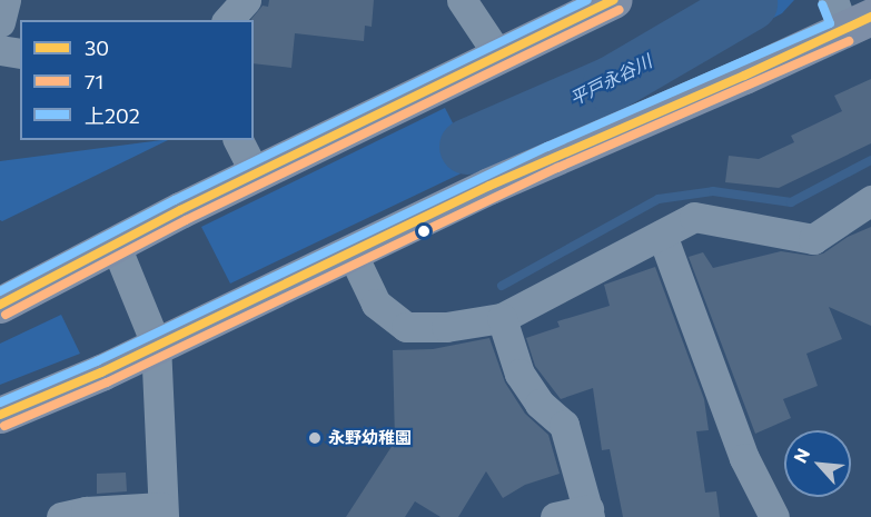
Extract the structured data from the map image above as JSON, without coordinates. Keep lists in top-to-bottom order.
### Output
{
  "water": ["平戸永谷川"],
  "places": ["永野幼稚園"],
  "lines": ["transit line 30", "transit line 上202", "transit line 71"],
  "legend": ["30", "71", "上202"],
  "north": "top left"
}
